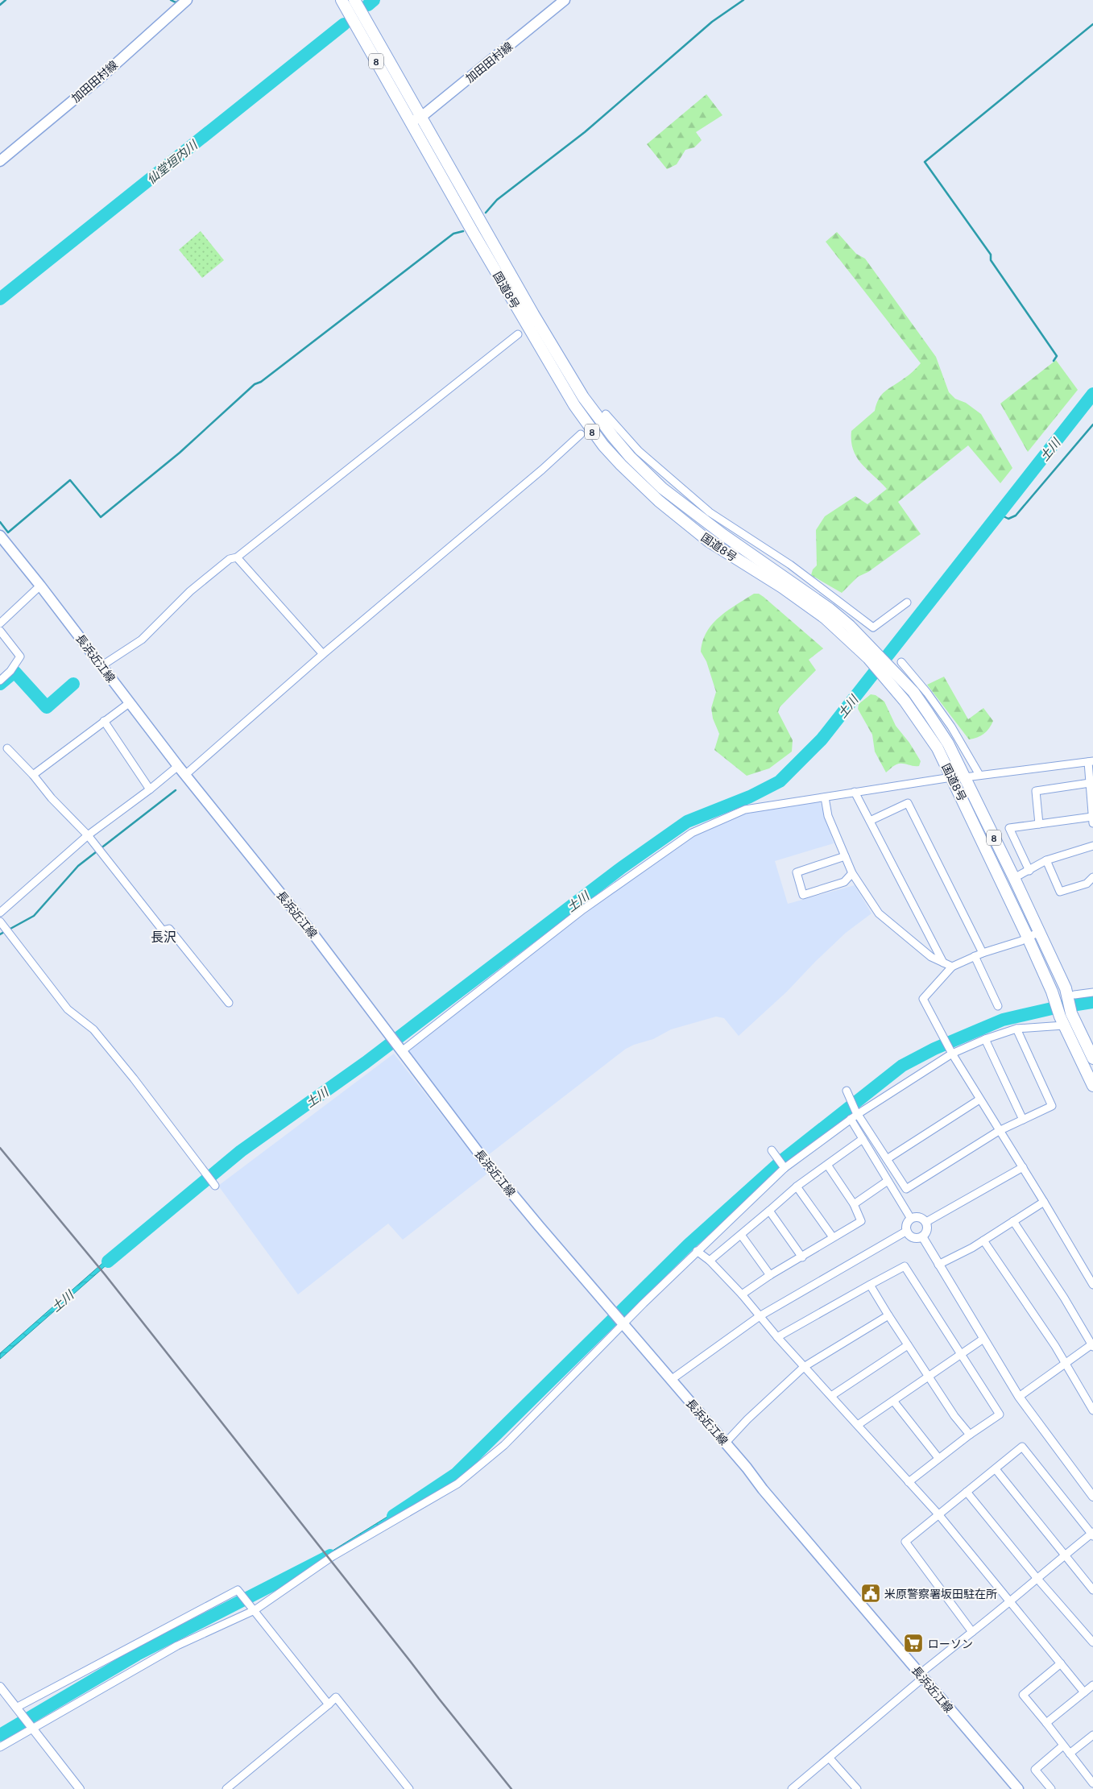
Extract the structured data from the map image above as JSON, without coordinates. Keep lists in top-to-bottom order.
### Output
{
  "streets": {
    "highway": ["8", "国道8号"],
    "main road": ["加田田村線", "長浜近江線"]
  },
  "crossings": [
    ["加田田村線", "国道8号"]
  ],
  "districts": ["長沢"],
  "water": ["仙堂垣内川", "土川"],
  "places": {
    "public building": ["米原警察署坂田駐在所"],
    "supermarket": ["ローソン"]
  }
}
